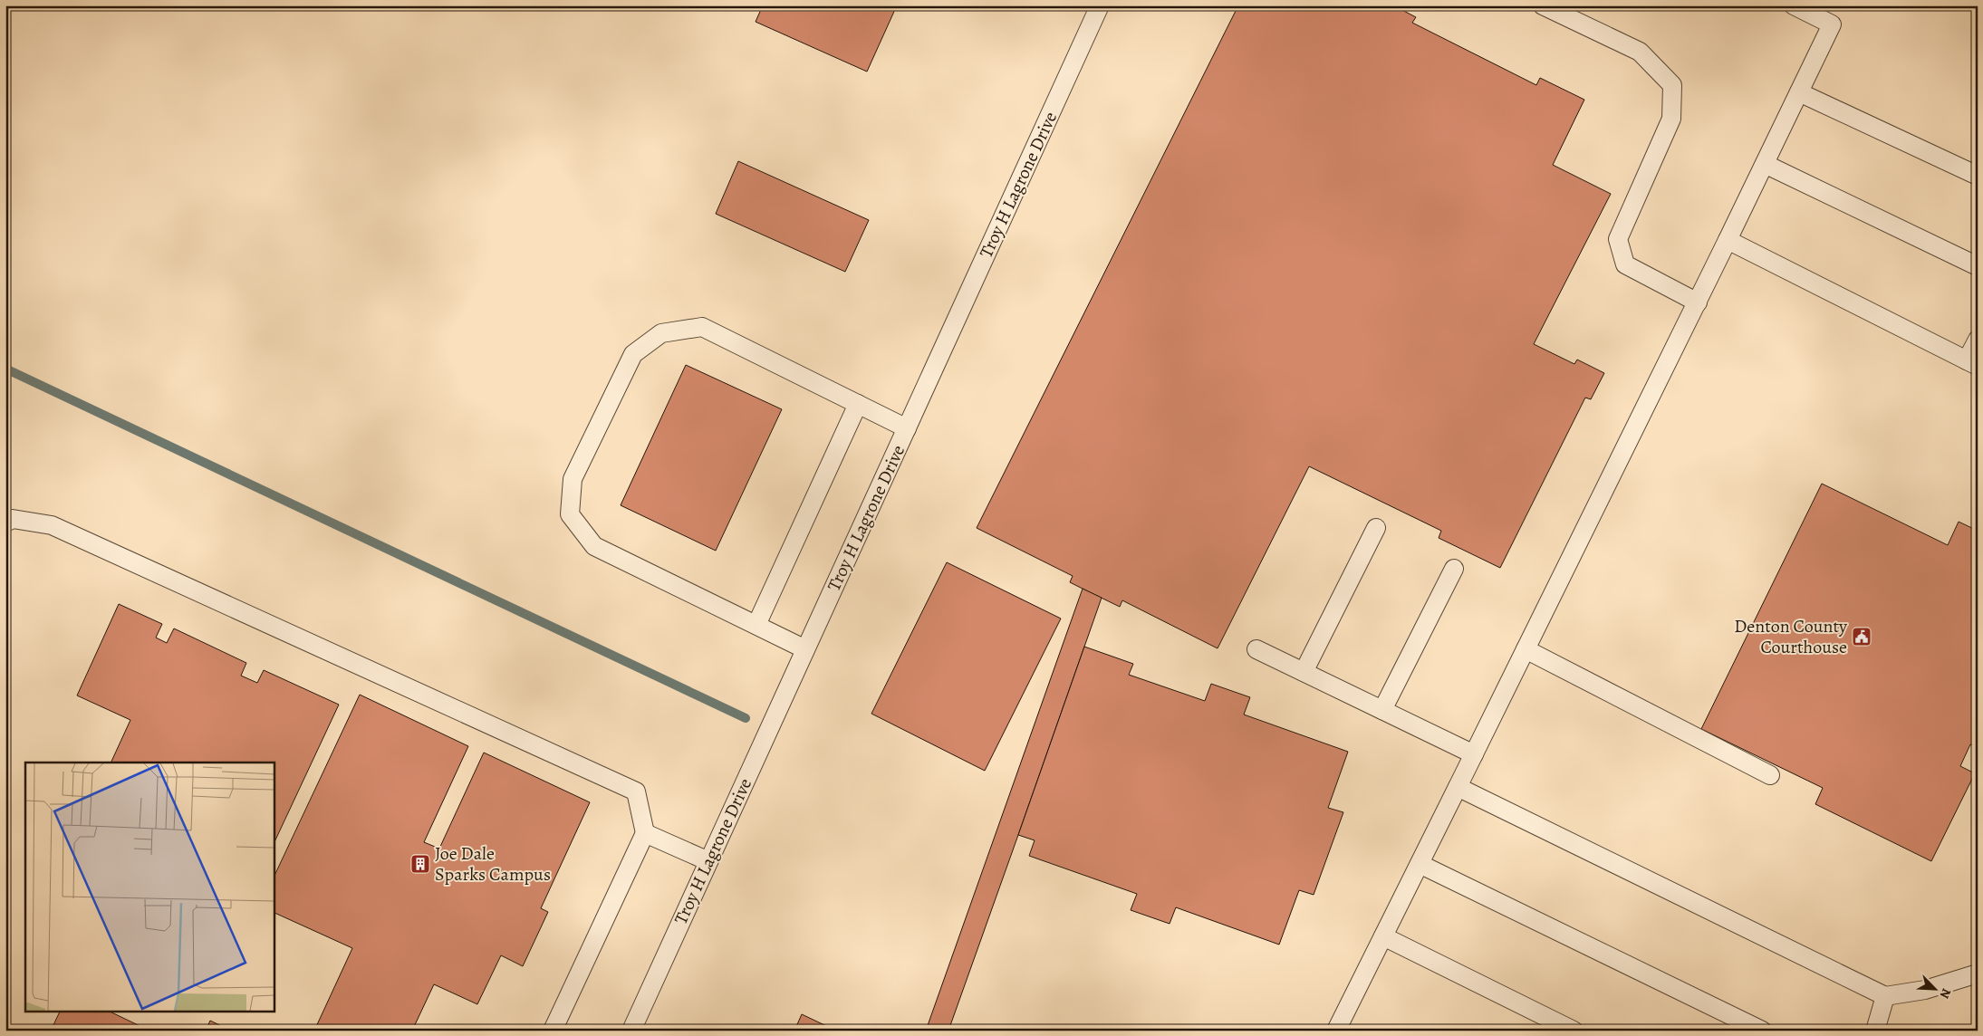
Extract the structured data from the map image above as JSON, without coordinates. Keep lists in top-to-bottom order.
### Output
{
  "streets": {
    "lane": ["Troy H Lagrone Drive"]
  },
  "places": {
    "public building": ["Denton County Courthouse"],
    "building": ["Joe Dale Sparks Campus"]
  },
  "north": "bottom right"
}
